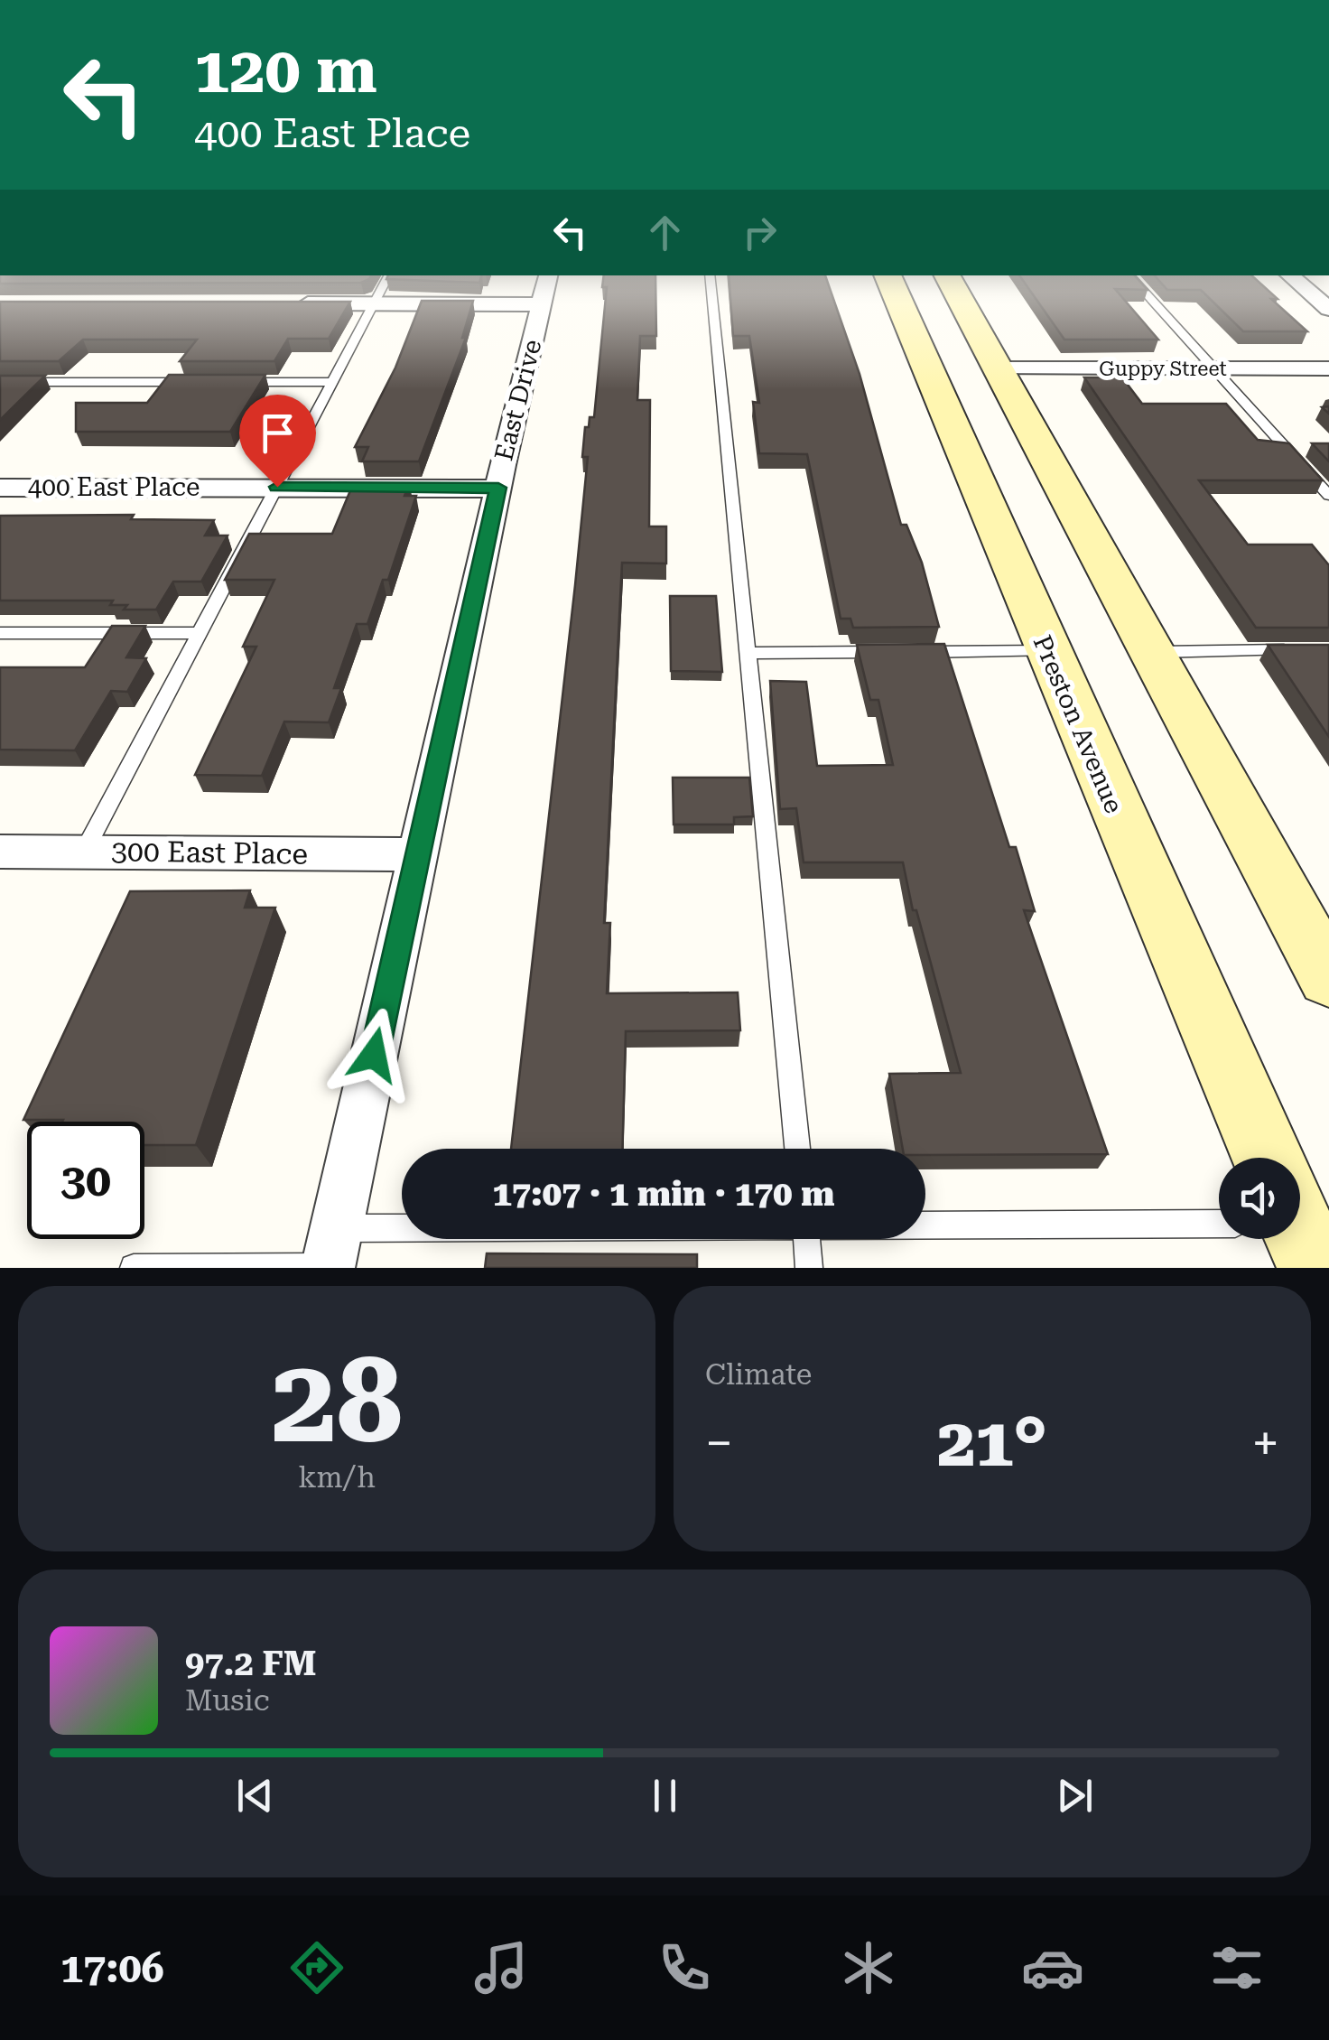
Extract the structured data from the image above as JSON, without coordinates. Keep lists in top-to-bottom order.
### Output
{
  "streets": {
    "main road": ["Preston Avenue"],
    "street": [
      "Guppy Street",
      "East Drive",
      "400 East Place",
      "300 East Place"
    ]
  },
  "crossings": [
    ["East Drive", "400 East Place"],
    ["East Drive", "300 East Place"]
  ],
  "page": {
    "turn": ["120 m", "400 East Place"],
    "limit": "30",
    "trip": "17:07 · 1 min · 170 m",
    "tile": [
      ["28", "km/h"],
      "Climate"
    ],
    "heat": ["−", "21°", "+"],
    "song": ["97.2 FM", "Music"],
    "tabs": "17:06"
  }
}
